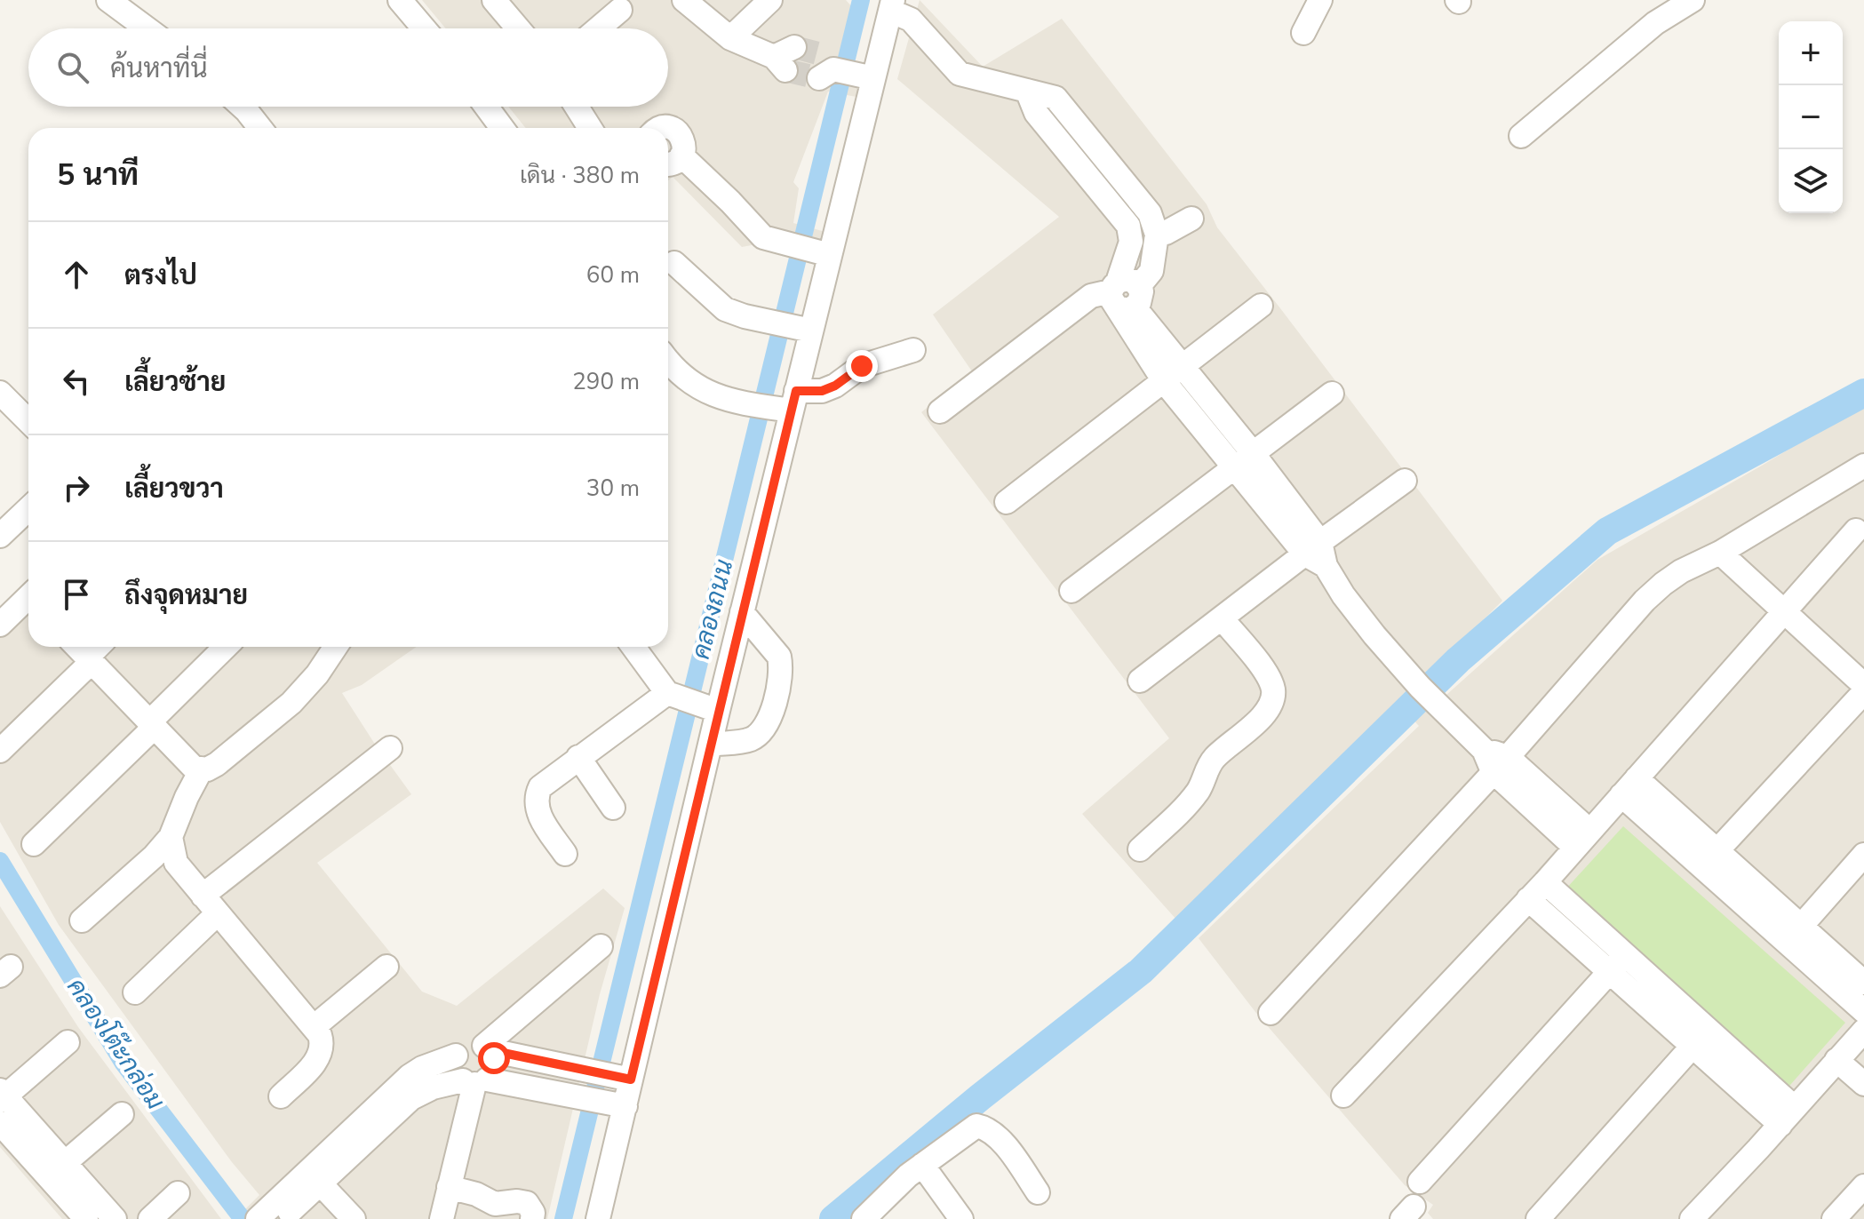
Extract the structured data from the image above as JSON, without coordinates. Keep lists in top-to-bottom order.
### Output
{
  "water": ["คลองถนน", "คลองโต๊ะกล่อม"],
  "page": {
    "map_buttons": ["+", "−"],
    "search": "ค้นหาที่นี่",
    "heading": ["5 นาที", "เดิน · 380 m"],
    "list": [
      ["ตรงไป", "60 m"],
      ["เลี้ยวซ้าย", "290 m"],
      ["เลี้ยวขวา", "30 m"],
      "ถึงจุดหมาย"
    ]
  }
}
